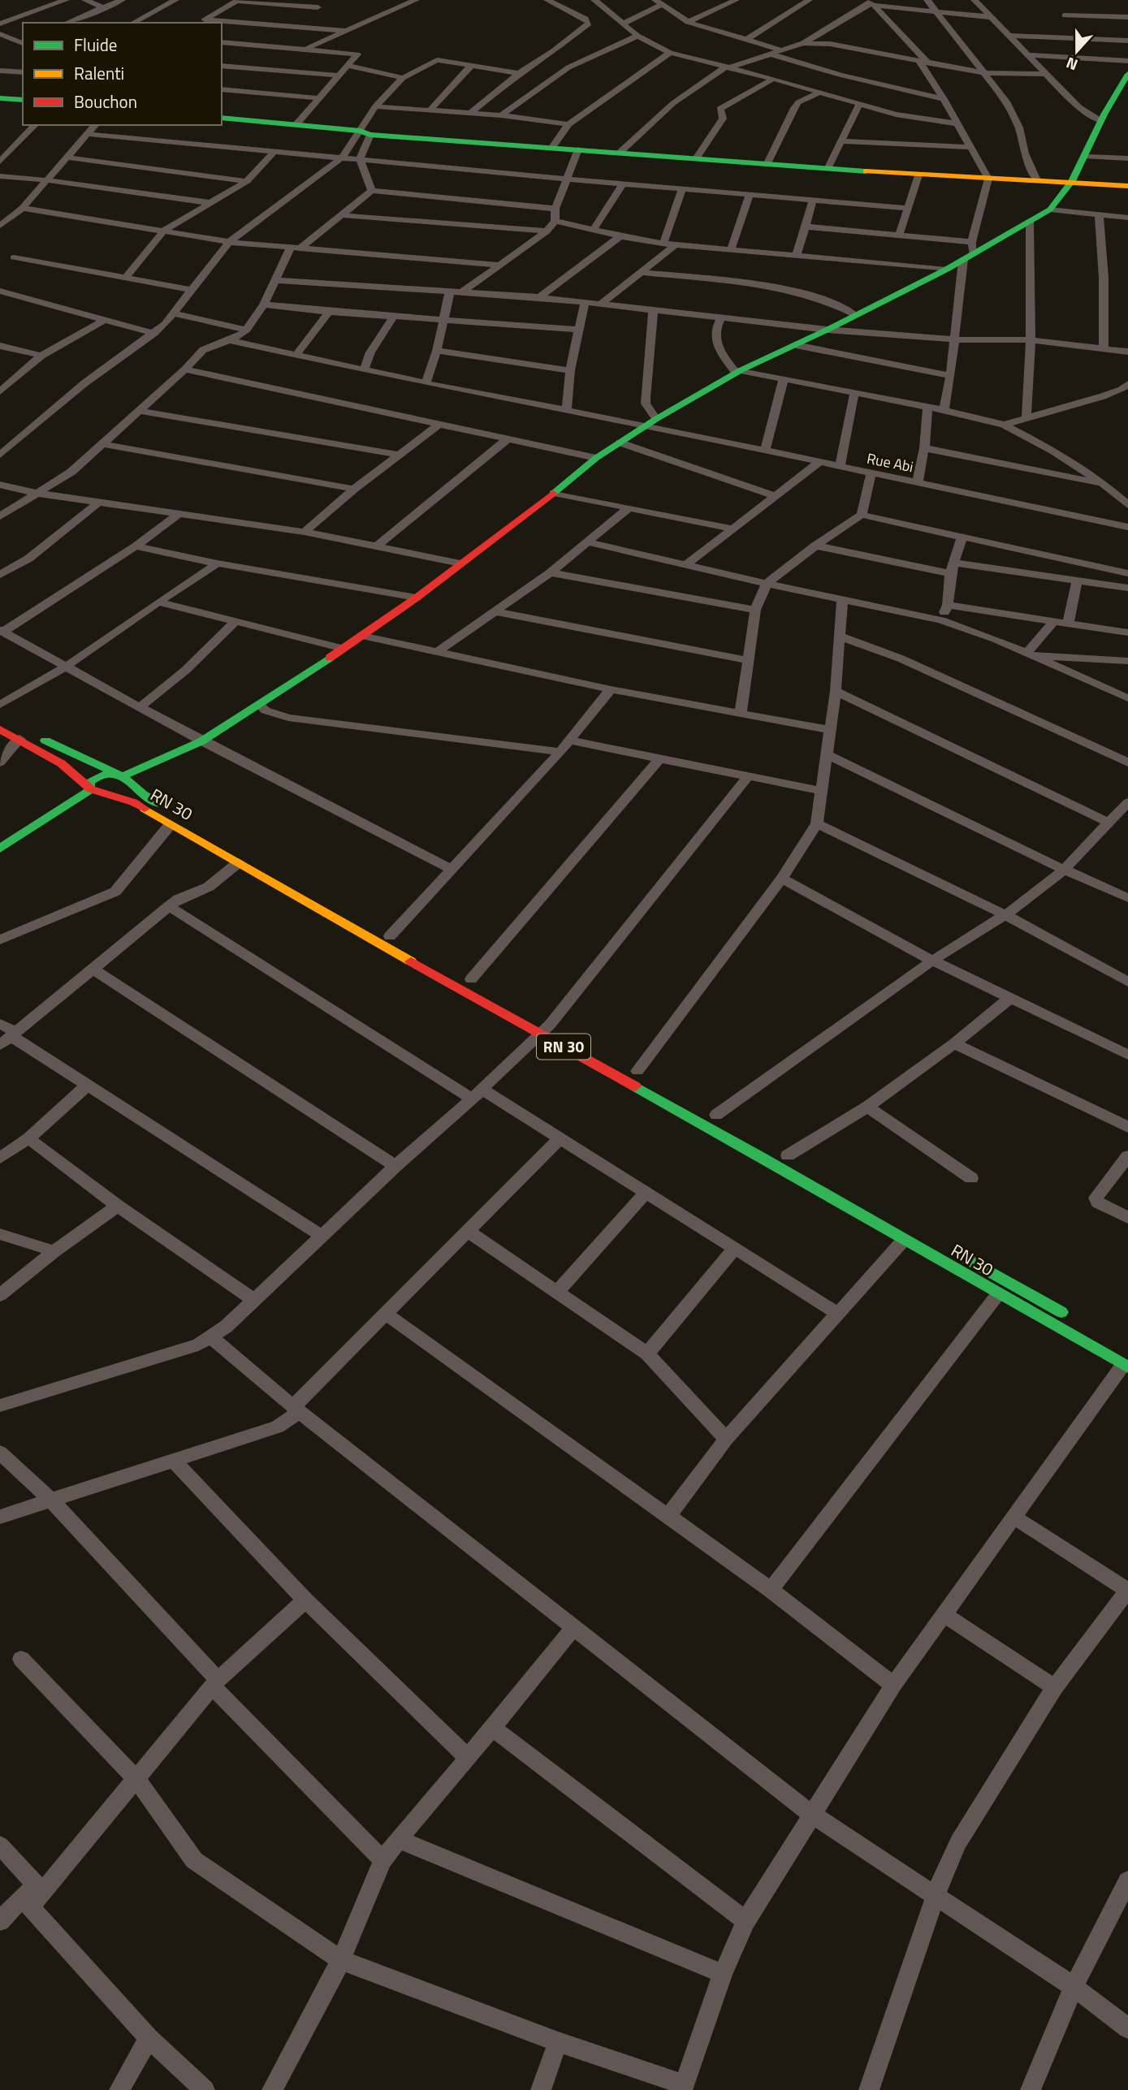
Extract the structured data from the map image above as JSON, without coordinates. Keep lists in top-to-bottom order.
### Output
{
  "streets": {
    "main road": ["RN 30"],
    "street": ["Rue Abi"]
  },
  "legend": ["Fluide", "Ralenti", "Bouchon"],
  "north": "bottom"
}
